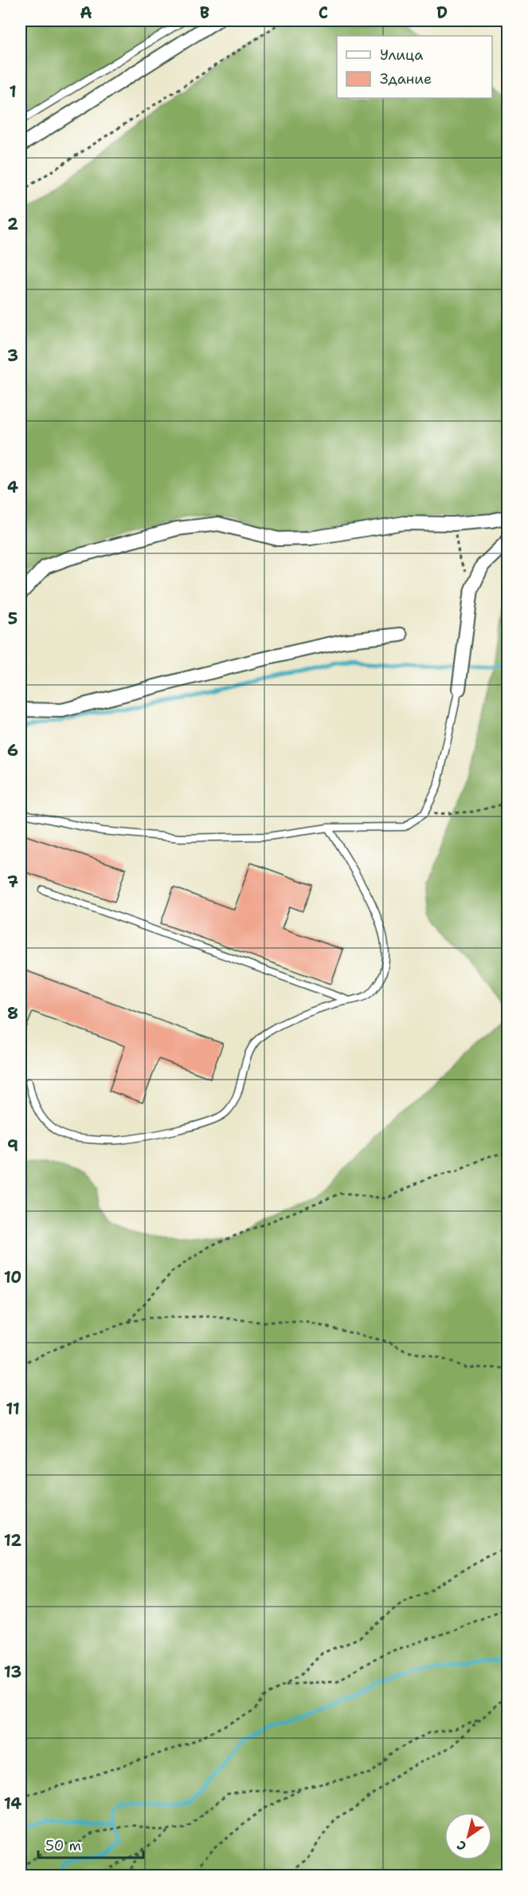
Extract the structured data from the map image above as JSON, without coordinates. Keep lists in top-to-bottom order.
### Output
{
  "legend": ["Улица", "Здание"],
  "scale_bar": "50 m",
  "north": "bottom left",
  "grid": {
    "columns": [
      "A",
      "B",
      "C",
      "D"
    ],
    "rows": [
      "1",
      "2",
      "3",
      "4",
      "5",
      "6",
      "7",
      "8",
      "9",
      "10",
      "11",
      "12",
      "13",
      "14"
    ]
  }
}
